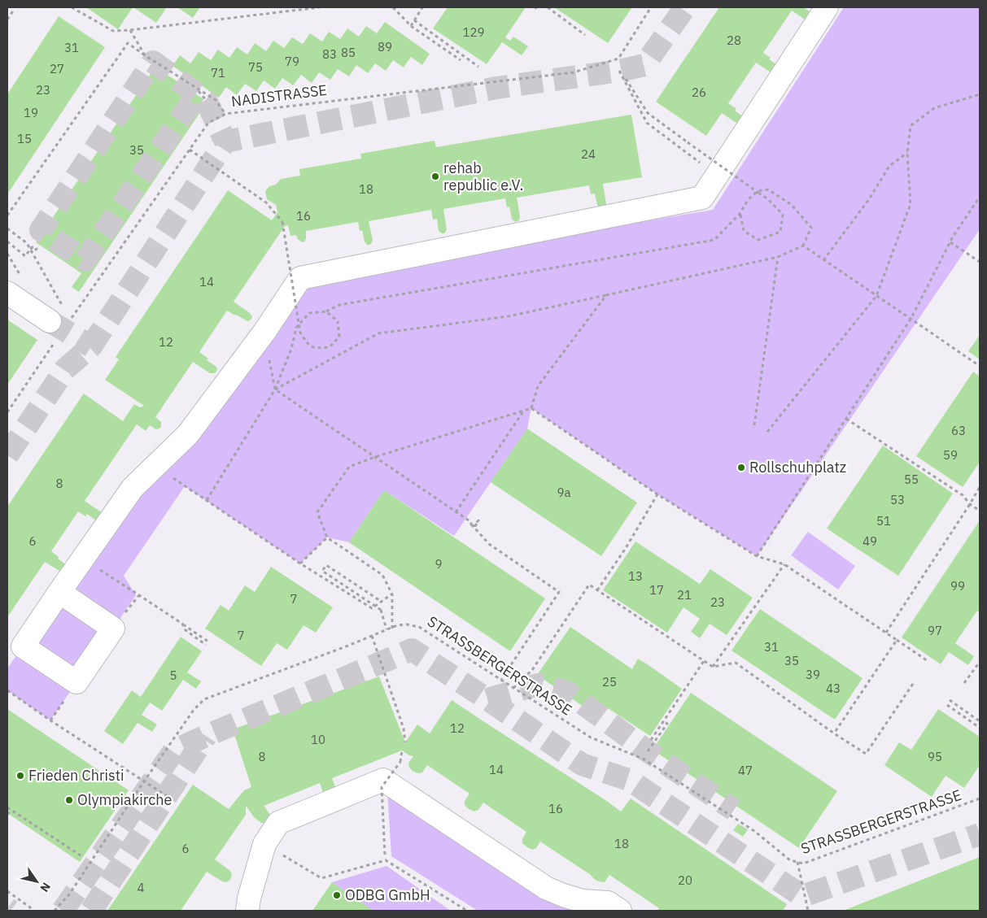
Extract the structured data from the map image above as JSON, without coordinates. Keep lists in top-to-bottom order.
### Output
{
  "streets": {
    "path": ["NADISTRASSE", "STRASSBERGERSTRASSE"]
  },
  "places": [
    "rehab republic e.V.",
    "Rollschuhplatz",
    "Frieden Christi",
    "Olympiakirche",
    "ODBG GmbH"
  ],
  "house_numbers": [
    "129",
    "28",
    "89",
    "31",
    "85",
    "83",
    "79",
    "75",
    "27",
    "71",
    "23",
    "26",
    "19",
    "15",
    "35",
    "24",
    "18",
    "16",
    "14",
    "12",
    "63",
    "59",
    "55",
    "8",
    "9a",
    "53",
    "51",
    "6",
    "49",
    "9",
    "13",
    "99",
    "17",
    "21",
    "7",
    "23",
    "97",
    "7",
    "31",
    "35",
    "39",
    "5",
    "25",
    "43",
    "12",
    "10",
    "8",
    "95",
    "14",
    "47",
    "16",
    "18",
    "6",
    "20",
    "4"
  ],
  "north": "bottom right"
}
